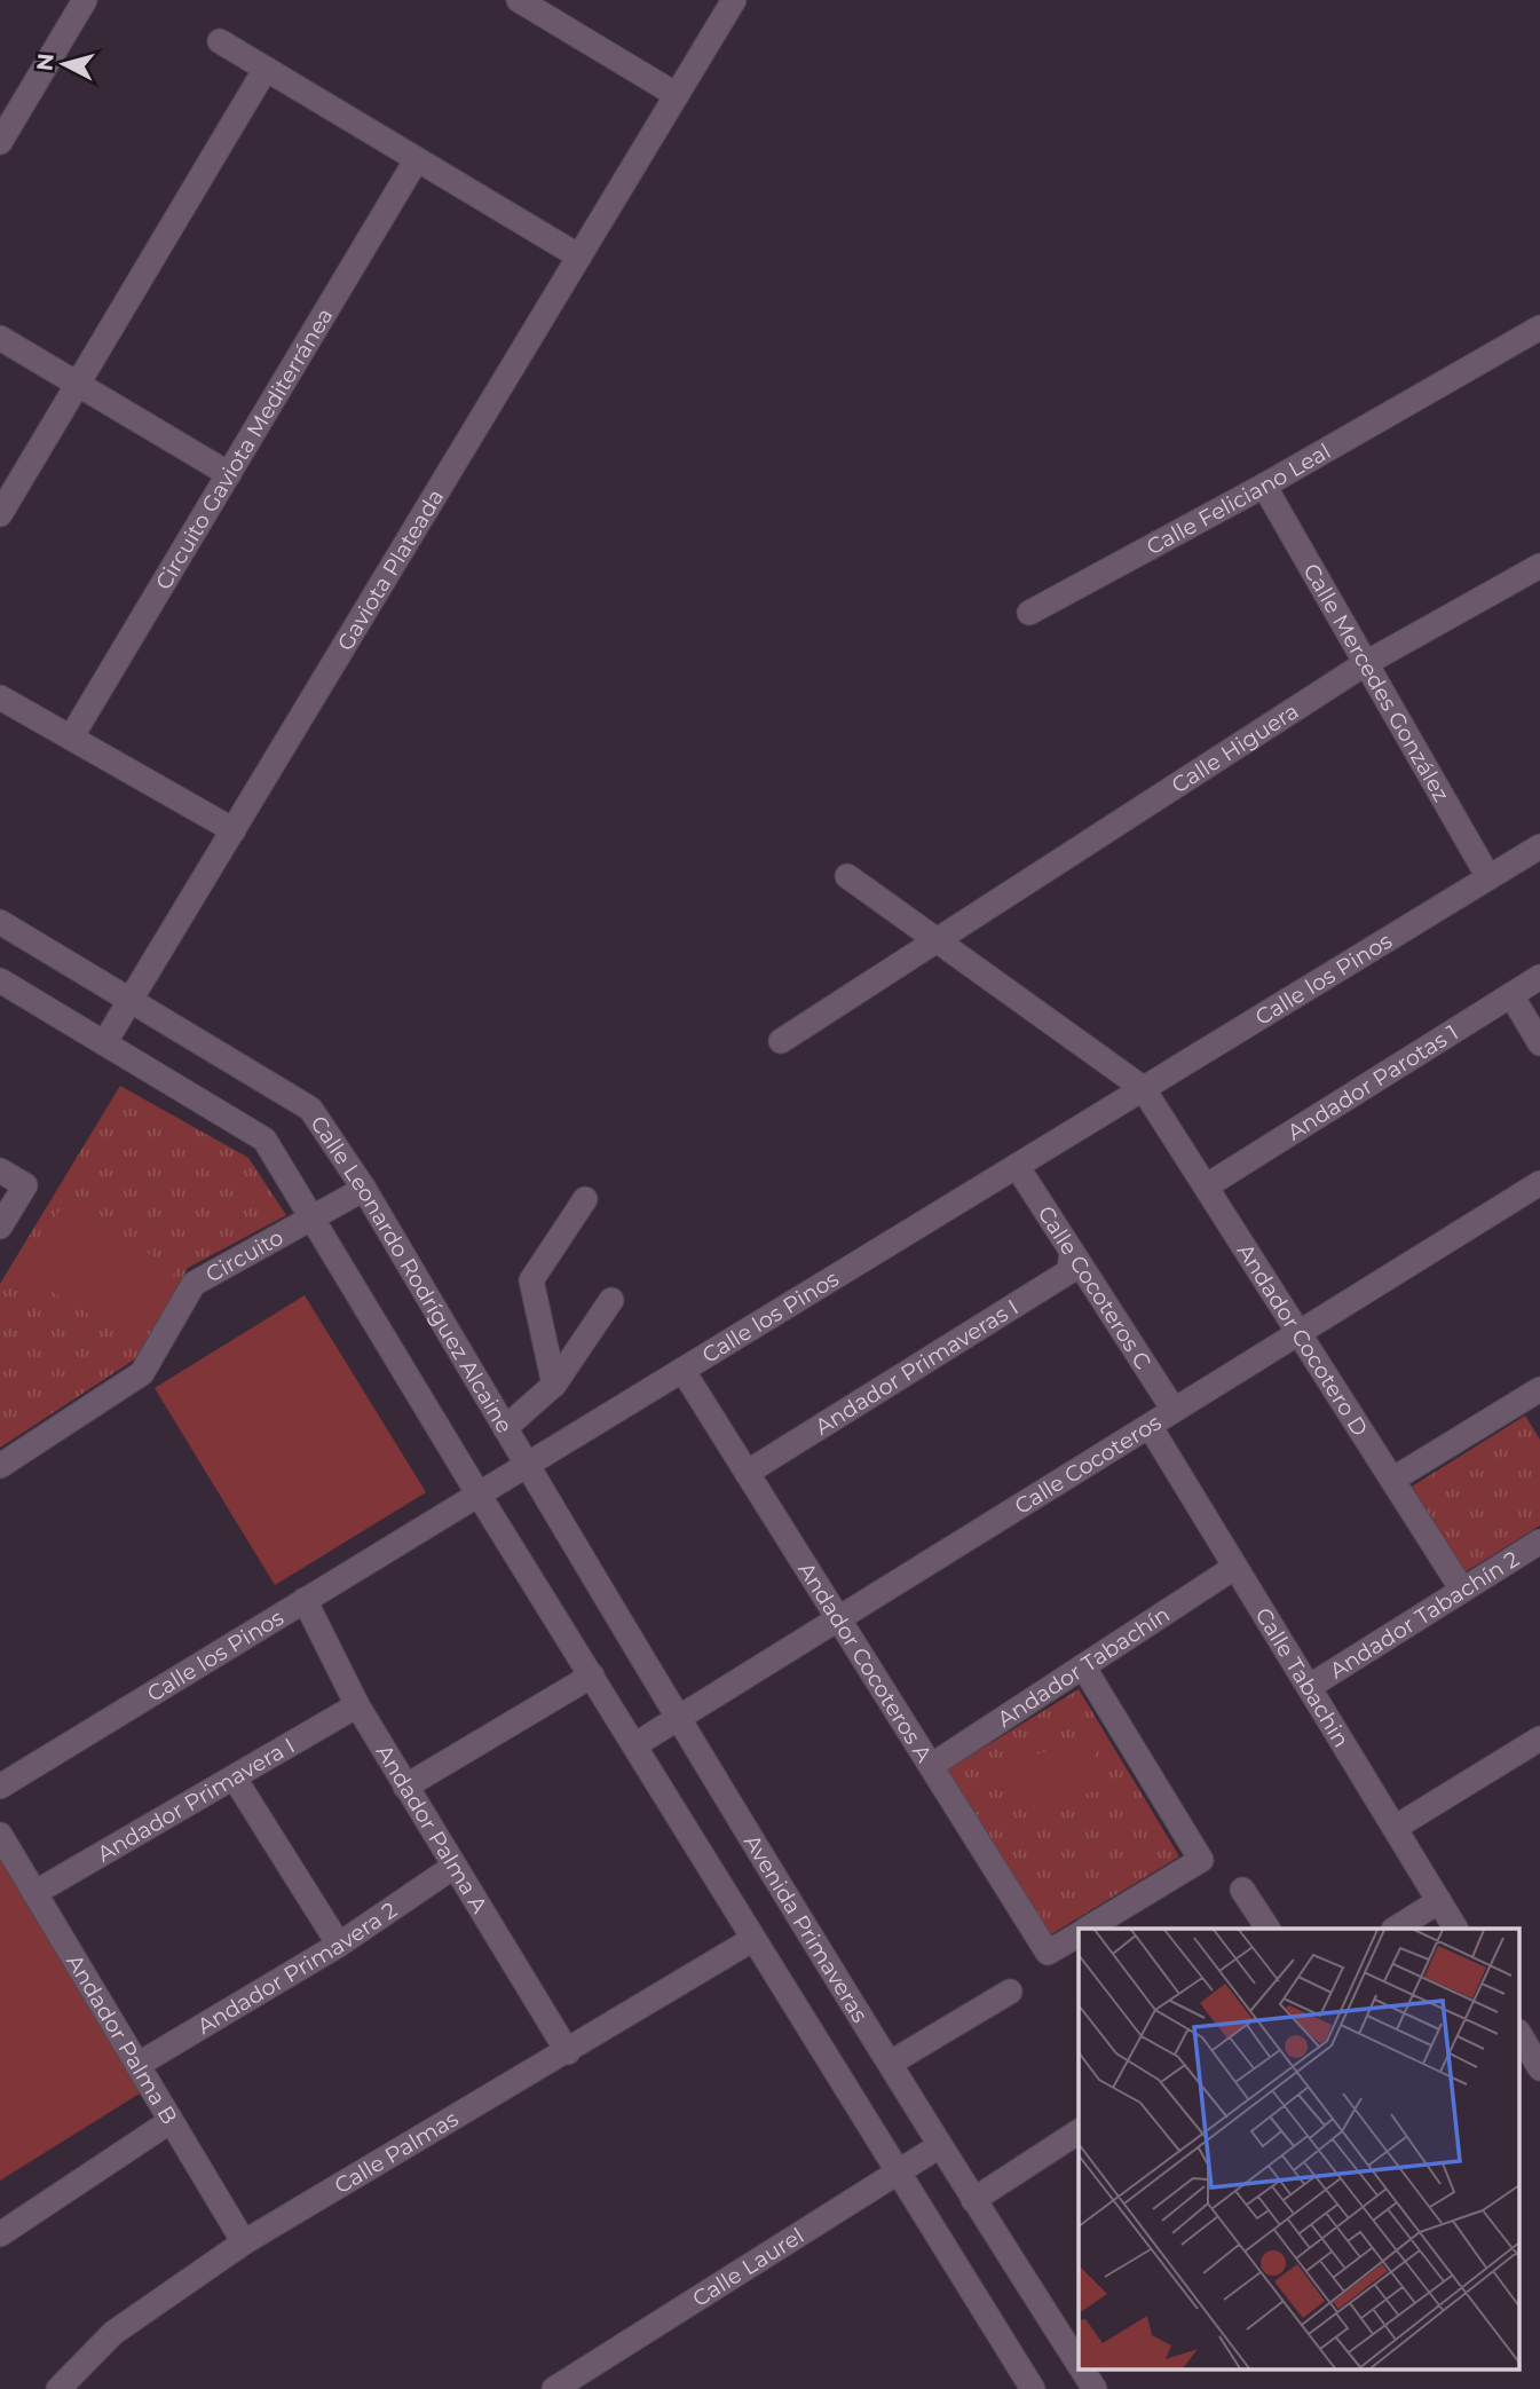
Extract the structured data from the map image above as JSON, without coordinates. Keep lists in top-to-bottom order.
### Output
{
  "streets": {
    "street": [
      "Circuito Gaviota Mediterránea",
      "Calle Feliciano Leal",
      "Gaviota Plateada",
      "Calle Mercedes González",
      "Calle Higuera",
      "Calle los Pinos",
      "Andador Parotas 1",
      "Circuito",
      "Calle Leonardo Rodríguez Alcaine",
      "Calle Cocoteros C",
      "Andador Cocotero D",
      "Andador Primaveras I",
      "Calle Cocoteros",
      "Andador Tabachín 2",
      "Andador Cocoteros A",
      "Andador Tabachín",
      "Calle Tabachin",
      "Andador Primavera I",
      "Andador Palma A",
      "Avenida Primaveras",
      "Andador Primavera 2",
      "Andador Palma B",
      "Calle Palmas",
      "Calle Laurel"
    ]
  },
  "crossings": [
    ["Calle Feliciano Leal", "Calle Mercedes González"],
    ["Gaviota Plateada", "Calle Leonardo Rodríguez Alcaine"],
    ["Calle Mercedes González", "Calle Higuera"],
    ["Calle Mercedes González", "Calle los Pinos"],
    ["Calle los Pinos", "Calle Leonardo Rodríguez Alcaine"],
    ["Calle los Pinos", "Calle Cocoteros C"],
    ["Calle los Pinos", "Andador Cocotero D"],
    ["Calle los Pinos", "Andador Cocoteros A"],
    ["Calle los Pinos", "Andador Palma A"],
    ["Calle los Pinos", "Avenida Primaveras"],
    ["Andador Parotas 1", "Andador Cocotero D"],
    ["Circuito", "Calle Leonardo Rodríguez Alcaine"],
    ["Calle Leonardo Rodríguez Alcaine", "Avenida Primaveras"],
    ["Calle Cocoteros C", "Andador Primaveras I"],
    ["Calle Cocoteros C", "Calle Cocoteros"],
    ["Andador Cocotero D", "Calle Cocoteros"],
    ["Andador Cocotero D", "Andador Tabachín 2"],
    ["Andador Primaveras I", "Andador Cocoteros A"],
    ["Calle Cocoteros", "Andador Cocoteros A"],
    ["Calle Cocoteros", "Calle Tabachin"],
    ["Calle Cocoteros", "Avenida Primaveras"],
    ["Andador Tabachín 2", "Calle Tabachin"],
    ["Andador Cocoteros A", "Andador Tabachín"],
    ["Andador Tabachín", "Calle Tabachin"],
    ["Andador Primavera I", "Andador Palma A"],
    ["Andador Primavera I", "Andador Palma B"],
    ["Andador Palma A", "Andador Primavera 2"],
    ["Andador Palma A", "Calle Palmas"],
    ["Avenida Primaveras", "Calle Laurel"],
    ["Andador Primavera 2", "Andador Palma B"],
    ["Andador Palma B", "Calle Palmas"]
  ],
  "north": "left"
}
